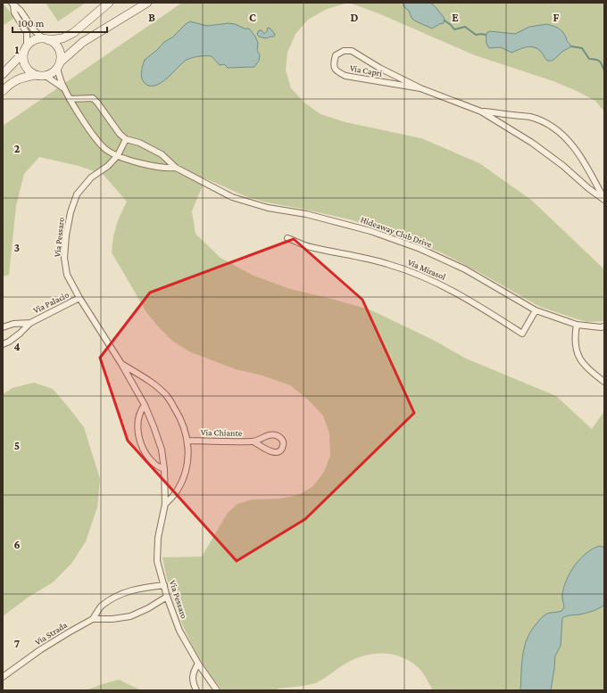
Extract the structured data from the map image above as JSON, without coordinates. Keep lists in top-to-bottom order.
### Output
{
  "streets": {
    "street": [
      "Via Capri",
      "Hideaway Club Drive",
      "Via Pessaro",
      "Via Mirasol",
      "Via Palacio",
      "Via Chiante",
      "Via Strada"
    ]
  },
  "crossings": [
    ["Hideaway Club Drive", "Via Pessaro"],
    ["Hideaway Club Drive", "Via Mirasol"],
    ["Via Pessaro", "Via Palacio"],
    ["Via Pessaro", "Via Chiante"],
    ["Via Pessaro", "Via Strada"]
  ],
  "scale_bar": "100 m",
  "grid": {
    "columns": [
      "B",
      "C",
      "D",
      "E",
      "F"
    ],
    "rows": [
      "1",
      "2",
      "3",
      "4",
      "5",
      "6",
      "7"
    ]
  }
}
